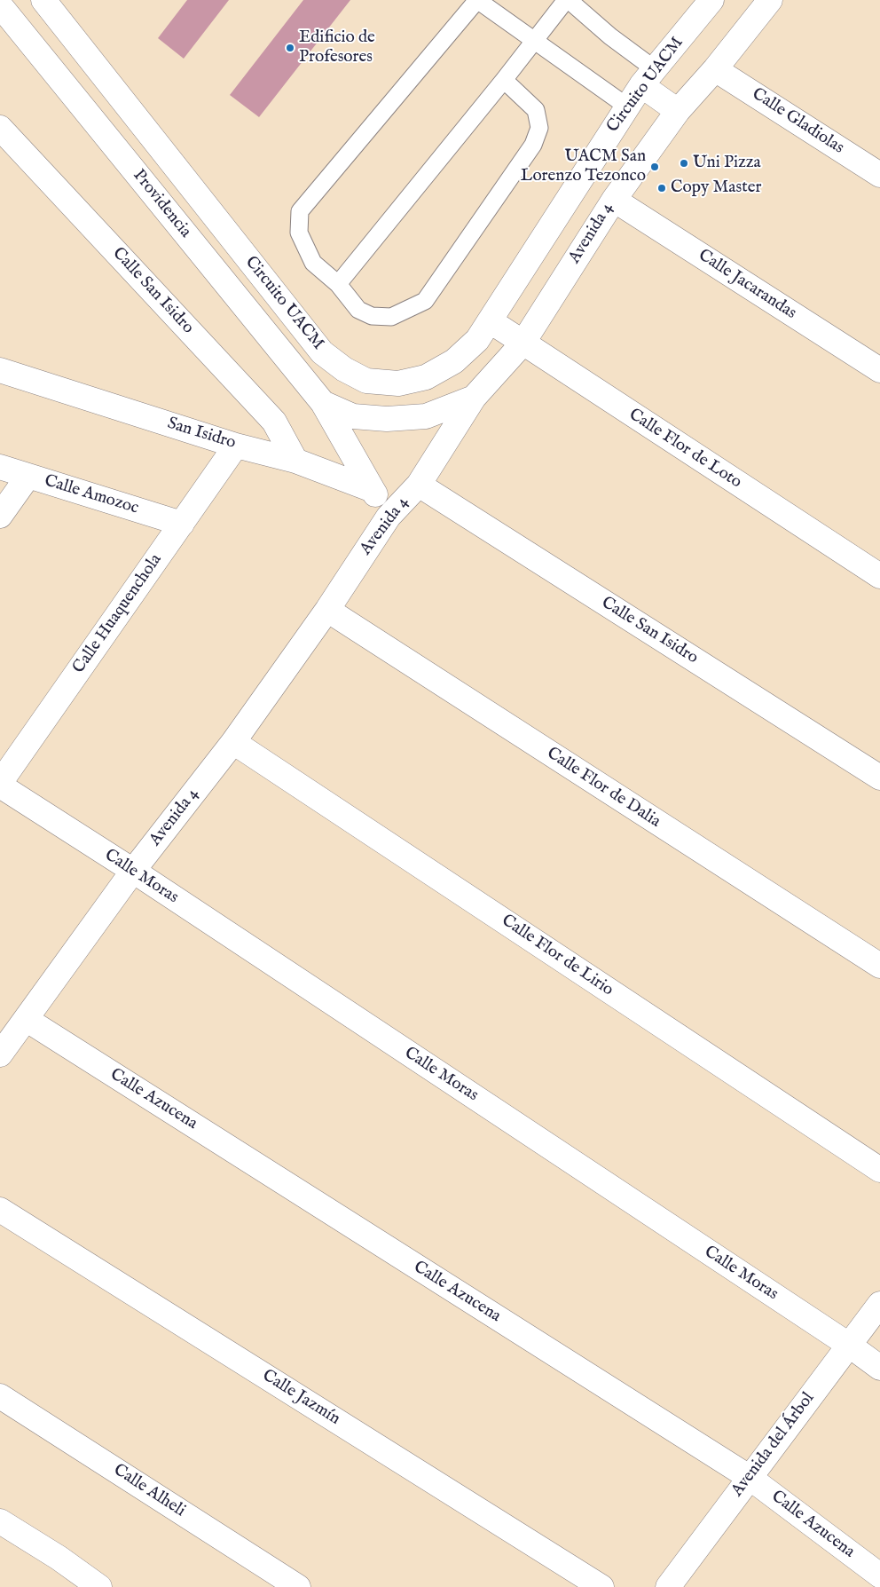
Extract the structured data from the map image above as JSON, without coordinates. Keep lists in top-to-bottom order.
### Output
{
  "streets": {
    "street": [
      "Circuito UACM",
      "Calle Gladiolas",
      "Providencia",
      "Avenida 4",
      "Calle Jacarandas",
      "Calle San Isidro",
      "San Isidro",
      "Calle Flor de Loto",
      "Calle Amozoc",
      "Calle Huaquenchola",
      "Calle Flor de Dalia",
      "Calle Moras",
      "Calle Flor de Lirio",
      "Calle Azucena",
      "Calle Jazmín",
      "Avenida del Árbol",
      "Calle Alheli"
    ]
  },
  "crossings": [
    ["Circuito UACM", "Calle Flor de Loto"],
    ["Calle Gladiolas", "Avenida 4"],
    ["Providencia", "Avenida 4"],
    ["Providencia", "San Isidro"],
    ["Avenida 4", "Calle Jacarandas"],
    ["Avenida 4", "Calle San Isidro"],
    ["Avenida 4", "Calle Flor de Loto"],
    ["Avenida 4", "Calle Flor de Dalia"],
    ["Avenida 4", "Calle Moras"],
    ["Avenida 4", "Calle Flor de Lirio"],
    ["Avenida 4", "Calle Azucena"],
    ["Calle San Isidro", "San Isidro"],
    ["San Isidro", "Calle Huaquenchola"],
    ["Calle Amozoc", "Calle Huaquenchola"],
    ["Calle Huaquenchola", "Calle Moras"],
    ["Calle Moras", "Avenida del Árbol"],
    ["Calle Azucena", "Avenida del Árbol"]
  ],
  "places": [
    "Edificio de Profesores",
    "Uni Pizza",
    "UACM San Lorenzo Tezonco",
    "Copy Master"
  ]
}
